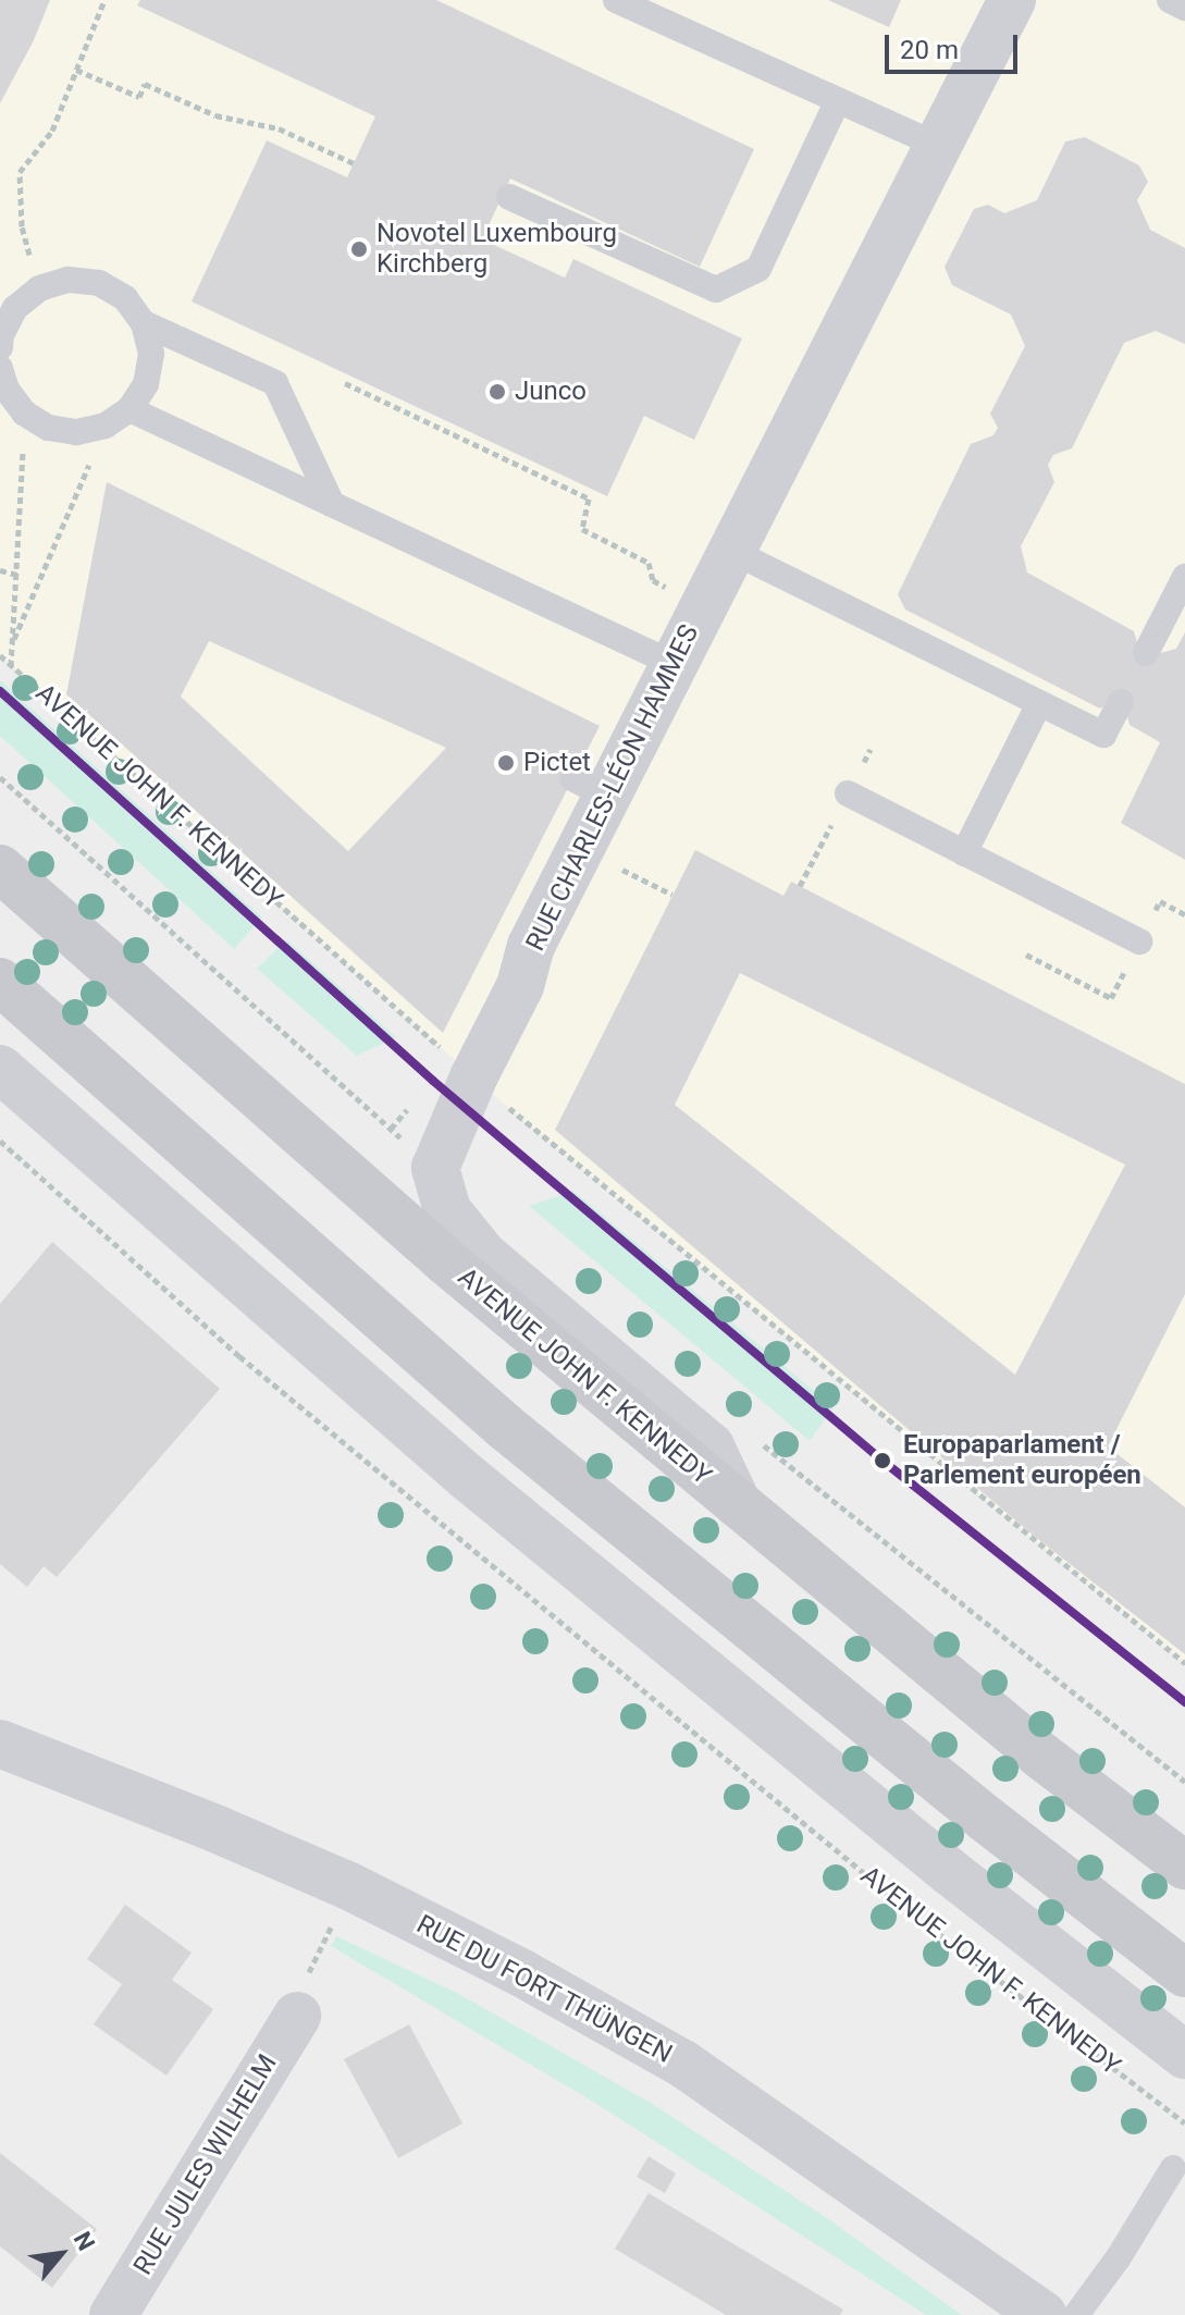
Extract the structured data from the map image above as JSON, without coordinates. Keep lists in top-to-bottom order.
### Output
{
  "streets": {
    "main road": ["AVENUE JOHN F. KENNEDY"],
    "street": ["RUE CHARLES-LÉON HAMMES", "RUE DU FORT THÜNGEN", "RUE JULES WILHELM"]
  },
  "crossings": [
    ["RUE CHARLES-LÉON HAMMES", "AVENUE JOHN F. KENNEDY"]
  ],
  "places": [
    "Novotel Luxembourg Kirchberg",
    "Junco",
    "Pictet",
    "Europaparlament / Parlement européen"
  ],
  "scale_bar": "20 m",
  "north": "top right"
}
